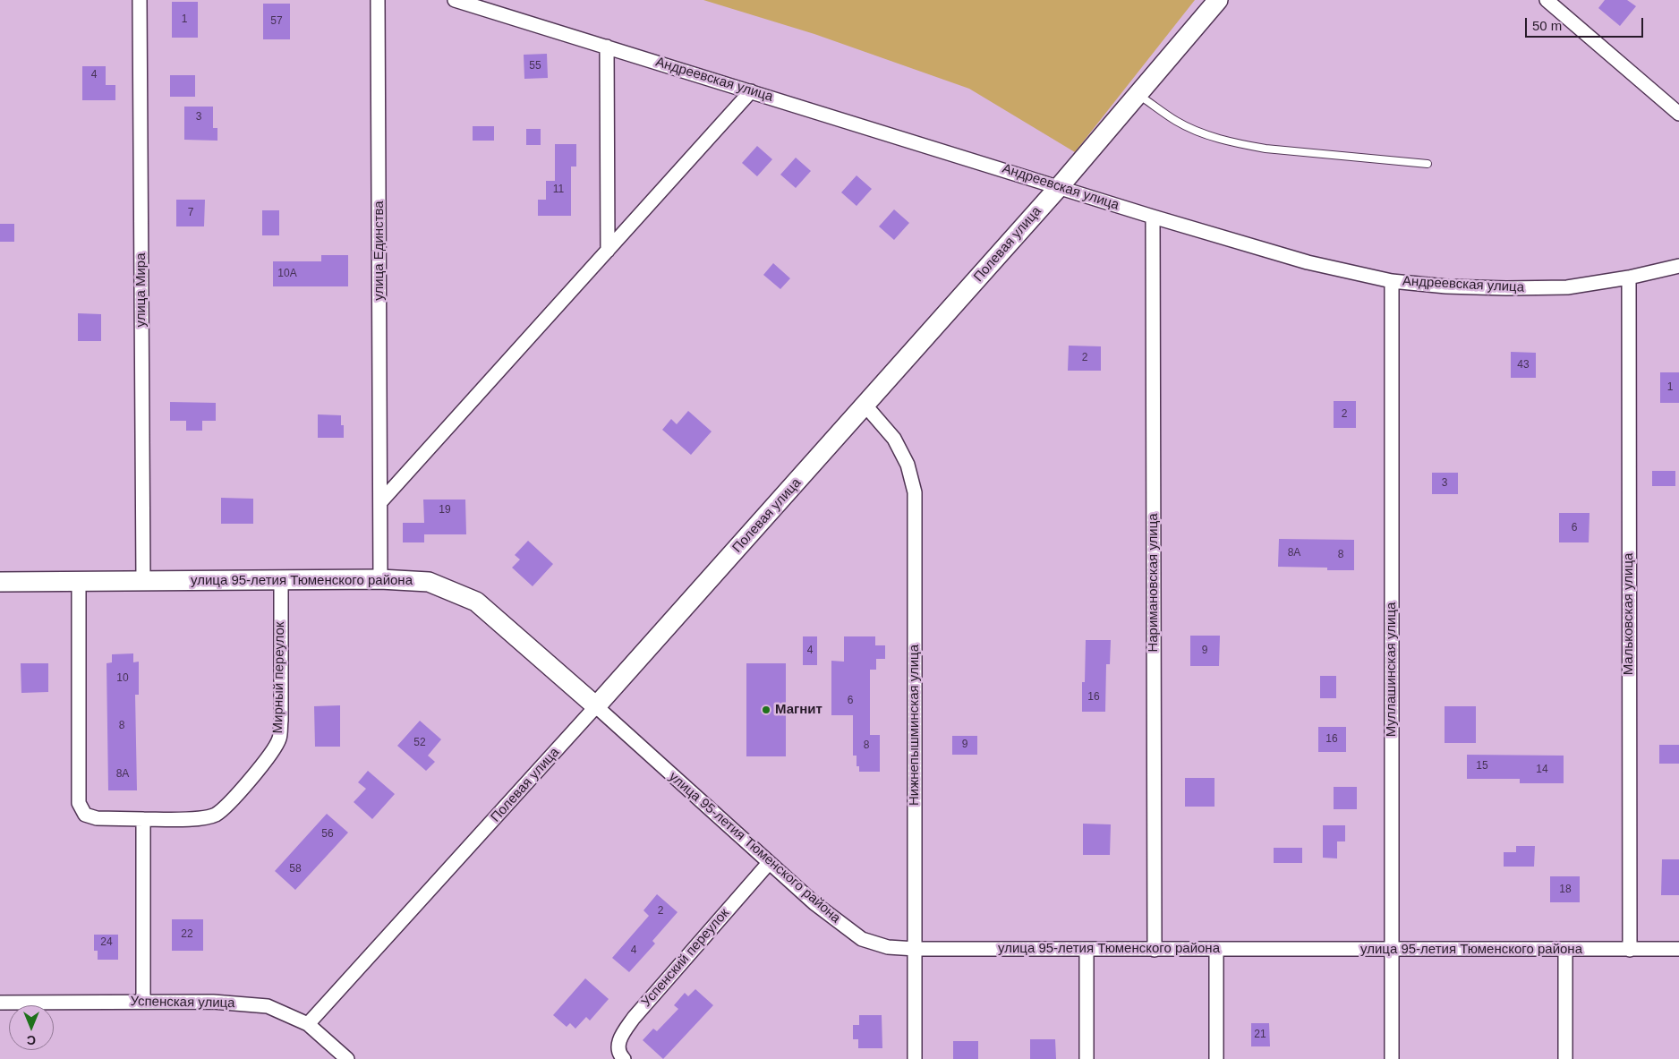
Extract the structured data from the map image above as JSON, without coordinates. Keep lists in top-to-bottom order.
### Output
{
  "streets": {
    "street": [
      "Андреевская улица",
      "Полевая улица",
      "улица Единства",
      "улица Мира",
      "улица 95-летия Тюменского района",
      "Наримановская улица",
      "Мальковская улица",
      "Муллашинская улица",
      "Мирный переулок",
      "Нижнепышминская улица",
      "Успенский переулок",
      "Успенская улица"
    ]
  },
  "crossings": [
    ["Андреевская улица", "Полевая улица"],
    ["Андреевская улица", "Наримановская улица"],
    ["Андреевская улица", "Мальковская улица"],
    ["Андреевская улица", "Муллашинская улица"],
    ["Полевая улица", "улица 95-летия Тюменского района"],
    ["Полевая улица", "Нижнепышминская улица"],
    ["Полевая улица", "Успенская улица"],
    ["улица Единства", "улица 95-летия Тюменского района"],
    ["улица Мира", "улица 95-летия Тюменского района"],
    ["улица 95-летия Тюменского района", "Наримановская улица"],
    ["улица 95-летия Тюменского района", "Мальковская улица"],
    ["улица 95-летия Тюменского района", "Муллашинская улица"],
    ["улица 95-летия Тюменского района", "Мирный переулок"],
    ["улица 95-летия Тюменского района", "Нижнепышминская улица"],
    ["улица 95-летия Тюменского района", "Успенский переулок"]
  ],
  "places": ["Магнит"],
  "house_numbers": [
    "1",
    "57",
    "55",
    "4",
    "3",
    "11",
    "7",
    "10А",
    "2",
    "43",
    "1",
    "2",
    "3",
    "19",
    "6",
    "8А",
    "8",
    "4",
    "9",
    "10",
    "16",
    "6",
    "8",
    "16",
    "52",
    "9",
    "8",
    "15",
    "14",
    "8А",
    "56",
    "58",
    "18",
    "2",
    "22",
    "24",
    "4",
    "21"
  ],
  "scale_bar": "50 m",
  "north": "bottom"
}
